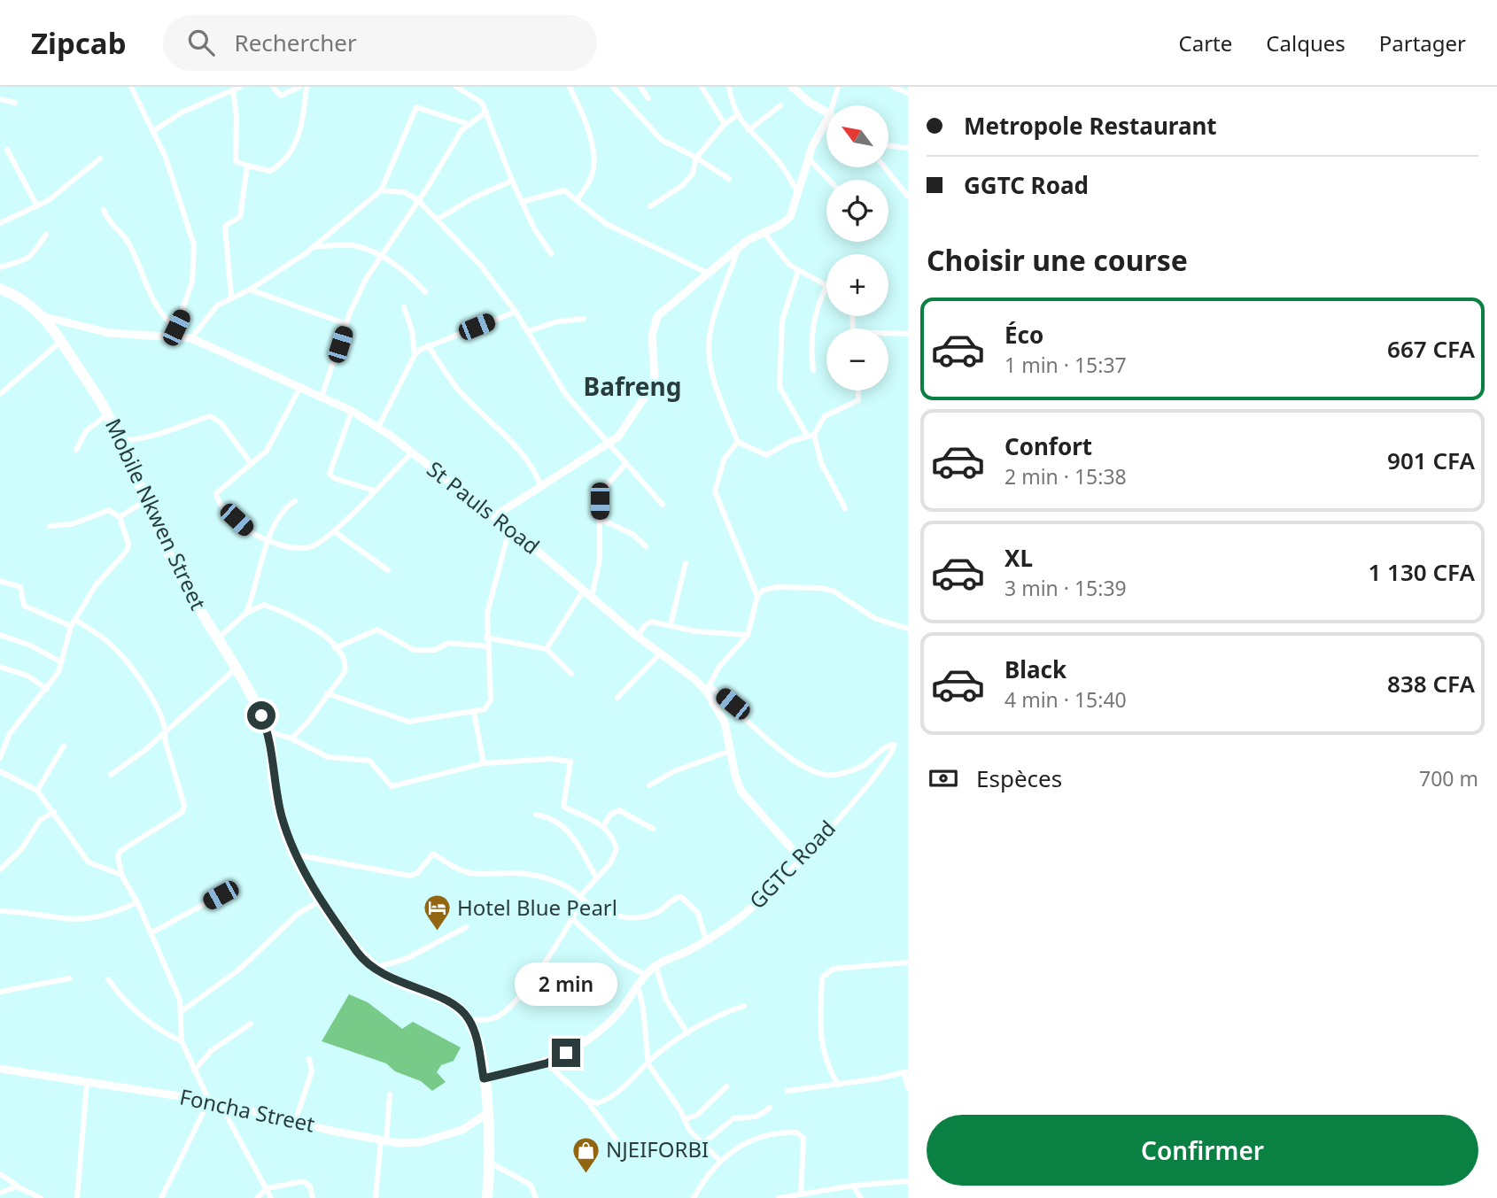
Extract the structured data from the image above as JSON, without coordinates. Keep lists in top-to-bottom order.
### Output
{
  "streets": {
    "highway": ["Mobile Nkwen Street"],
    "street": ["St Pauls Road", "GGTC Road", "Foncha Street"]
  },
  "crossings": [
    ["St Pauls Road", "Mobile Nkwen Street"],
    ["St Pauls Road", "GGTC Road"]
  ],
  "districts": ["Bafreng"],
  "places": {
    "hotel": ["Hotel Blue Pearl"],
    "shop": ["NJEIFORBI"]
  },
  "north": "top left",
  "page": {
    "header": "Zipcab",
    "search": "Rechercher",
    "nav": ["Carte", "Calques", "Partager"],
    "banner": ["Metropole Restaurant", "GGTC Road"],
    "map_buttons": ["+", "−"],
    "heading": "Choisir une course",
    "list": [
      {
        "name": "Éco",
        "note": "1 min · 15:37",
        "value": "667 CFA"
      },
      {
        "name": "Confort",
        "note": "2 min · 15:38",
        "value": "901 CFA"
      },
      {
        "name": "XL",
        "note": "3 min · 15:39",
        "value": "1 130 CFA"
      },
      {
        "name": "Black",
        "note": "4 min · 15:40",
        "value": "838 CFA"
      }
    ],
    "pay": ["Espèces", "700 m"],
    "bubble": "2 min",
    "buttons": "Confirmer"
  }
}
